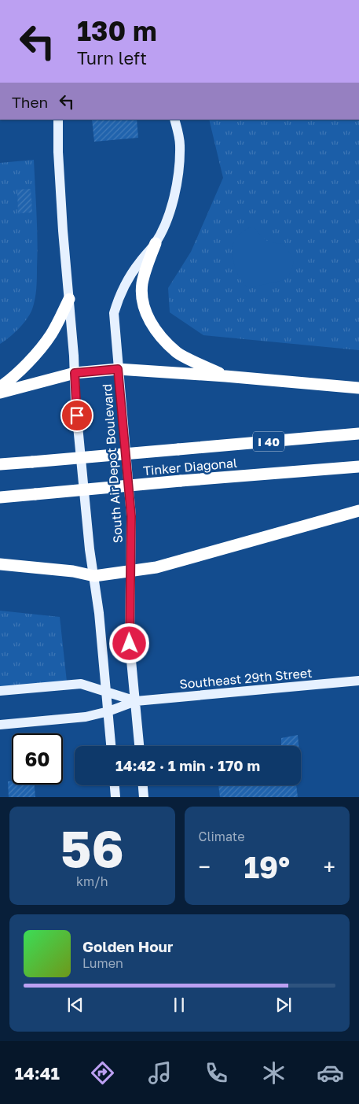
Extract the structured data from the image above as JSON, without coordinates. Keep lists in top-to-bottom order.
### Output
{
  "streets": {
    "highway": ["I 40", "Tinker Diagonal"],
    "main road": ["South Air Depot Boulevard", "Southeast 29th Street"]
  },
  "crossings": [
    ["South Air Depot Boulevard", "Southeast 29th Street"]
  ],
  "page": {
    "turn": ["130 m", "Turn left"],
    "then": "Then",
    "limit": "60",
    "trip": "14:42 · 1 min · 170 m",
    "tile": [
      ["56", "km/h"],
      "Climate"
    ],
    "heat": ["−", "19°", "+"],
    "song": ["Golden Hour", "Lumen"],
    "tabs": "14:41"
  }
}
